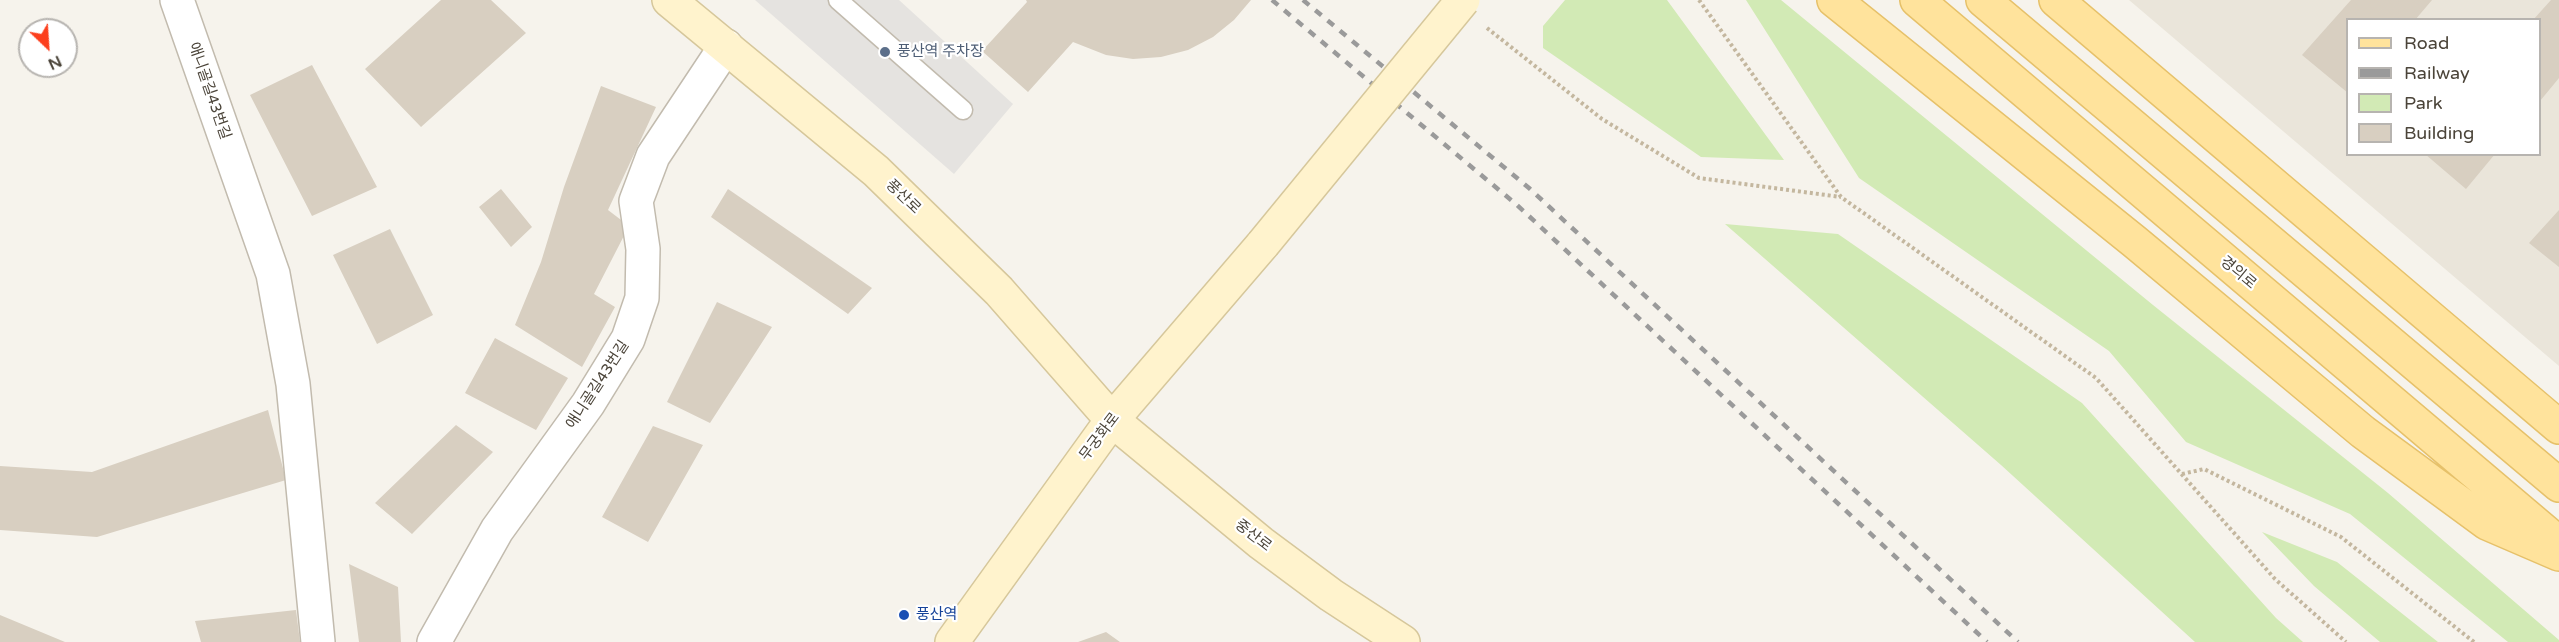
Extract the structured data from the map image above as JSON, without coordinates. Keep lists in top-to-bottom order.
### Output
{
  "streets": {
    "main road": [
      "풍산로",
      "경의로",
      "무궁화로",
      "중산로"
    ],
    "street": ["애니골길43번길"]
  },
  "crossings": [
    ["애니골길43번길", "풍산로"],
    ["풍산로", "무궁화로"],
    ["풍산로", "중산로"],
    ["무궁화로", "중산로"]
  ],
  "places": ["풍산역 주차장", "풍산역"],
  "legend": [
    "Road",
    "Railway",
    "Park",
    "Building"
  ],
  "north": "bottom right"
}
